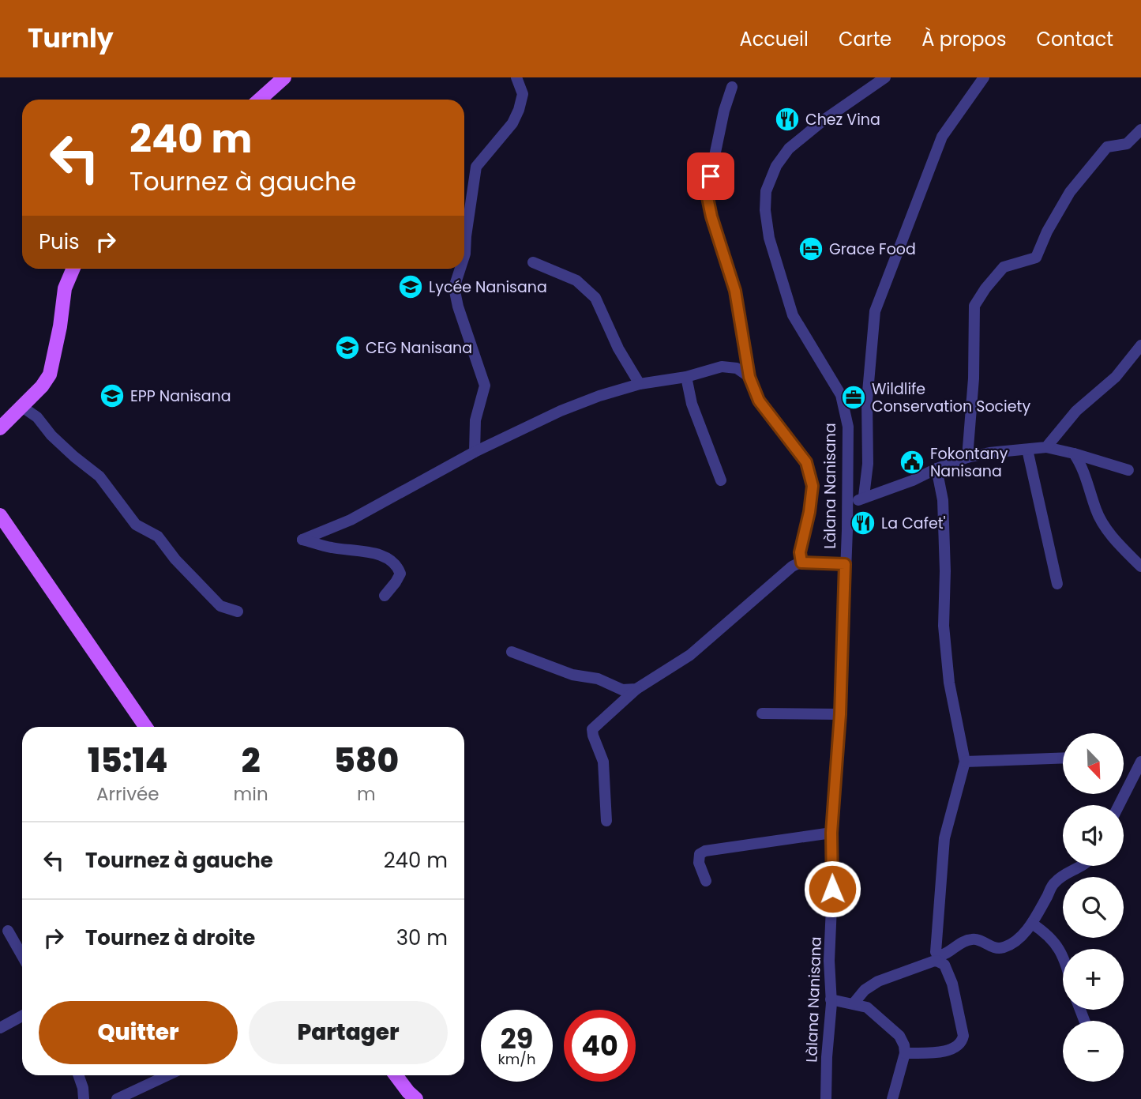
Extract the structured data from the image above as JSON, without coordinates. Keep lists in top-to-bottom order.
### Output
{
  "streets": {
    "street": ["Làlana Nanisana"]
  },
  "places": {
    "restaurant": ["Chez Vina", "La Cafet'"],
    "hotel": ["Grace Food"],
    "school or university": ["Lycée Nanisana", "CEG Nanisana", "EPP Nanisana"],
    "office": ["Wildlife Conservation Society"],
    "public building": ["Fokontany Nanisana"]
  },
  "north": "bottom right",
  "page": {
    "header": "Turnly",
    "nav": [
      "Accueil",
      "Carte",
      "À propos",
      "Contact"
    ],
    "turn": ["240 m", "Tournez à gauche"],
    "then": "Puis",
    "eta": [
      "15:14",
      "Arrivée",
      "2",
      "min",
      "580",
      "m"
    ],
    "map_buttons": ["+", "−"],
    "list": [
      {
        "name": "Tournez à gauche",
        "value": "240 m"
      },
      {
        "name": "Tournez à droite",
        "value": "30 m"
      }
    ],
    "buttons": ["Quitter", "Partager"],
    "speed": "29 km/h",
    "limit": "40"
  }
}
